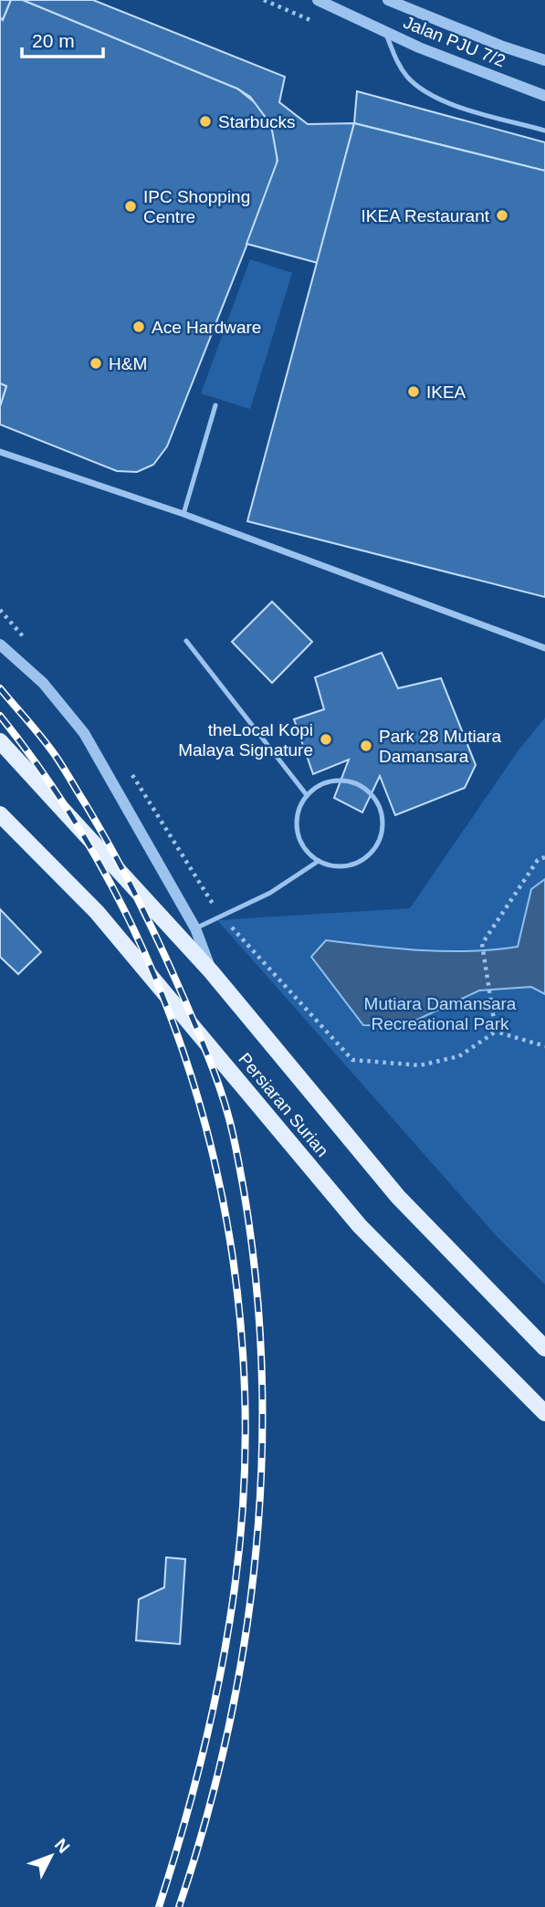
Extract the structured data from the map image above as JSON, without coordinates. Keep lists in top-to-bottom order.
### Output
{
  "streets": {
    "main road": ["Persiaran Surian"],
    "street": ["Jalan PJU 7/2"]
  },
  "parks": ["Mutiara Damansara Recreational Park"],
  "places": [
    "Starbucks",
    "IPC Shopping Centre",
    "IKEA Restaurant",
    "Ace Hardware",
    "H&M",
    "IKEA",
    "theLocal Kopi Malaya Signature",
    "Park 28 Mutiara Damansara"
  ],
  "scale_bar": "20 m",
  "north": "top right"
}
